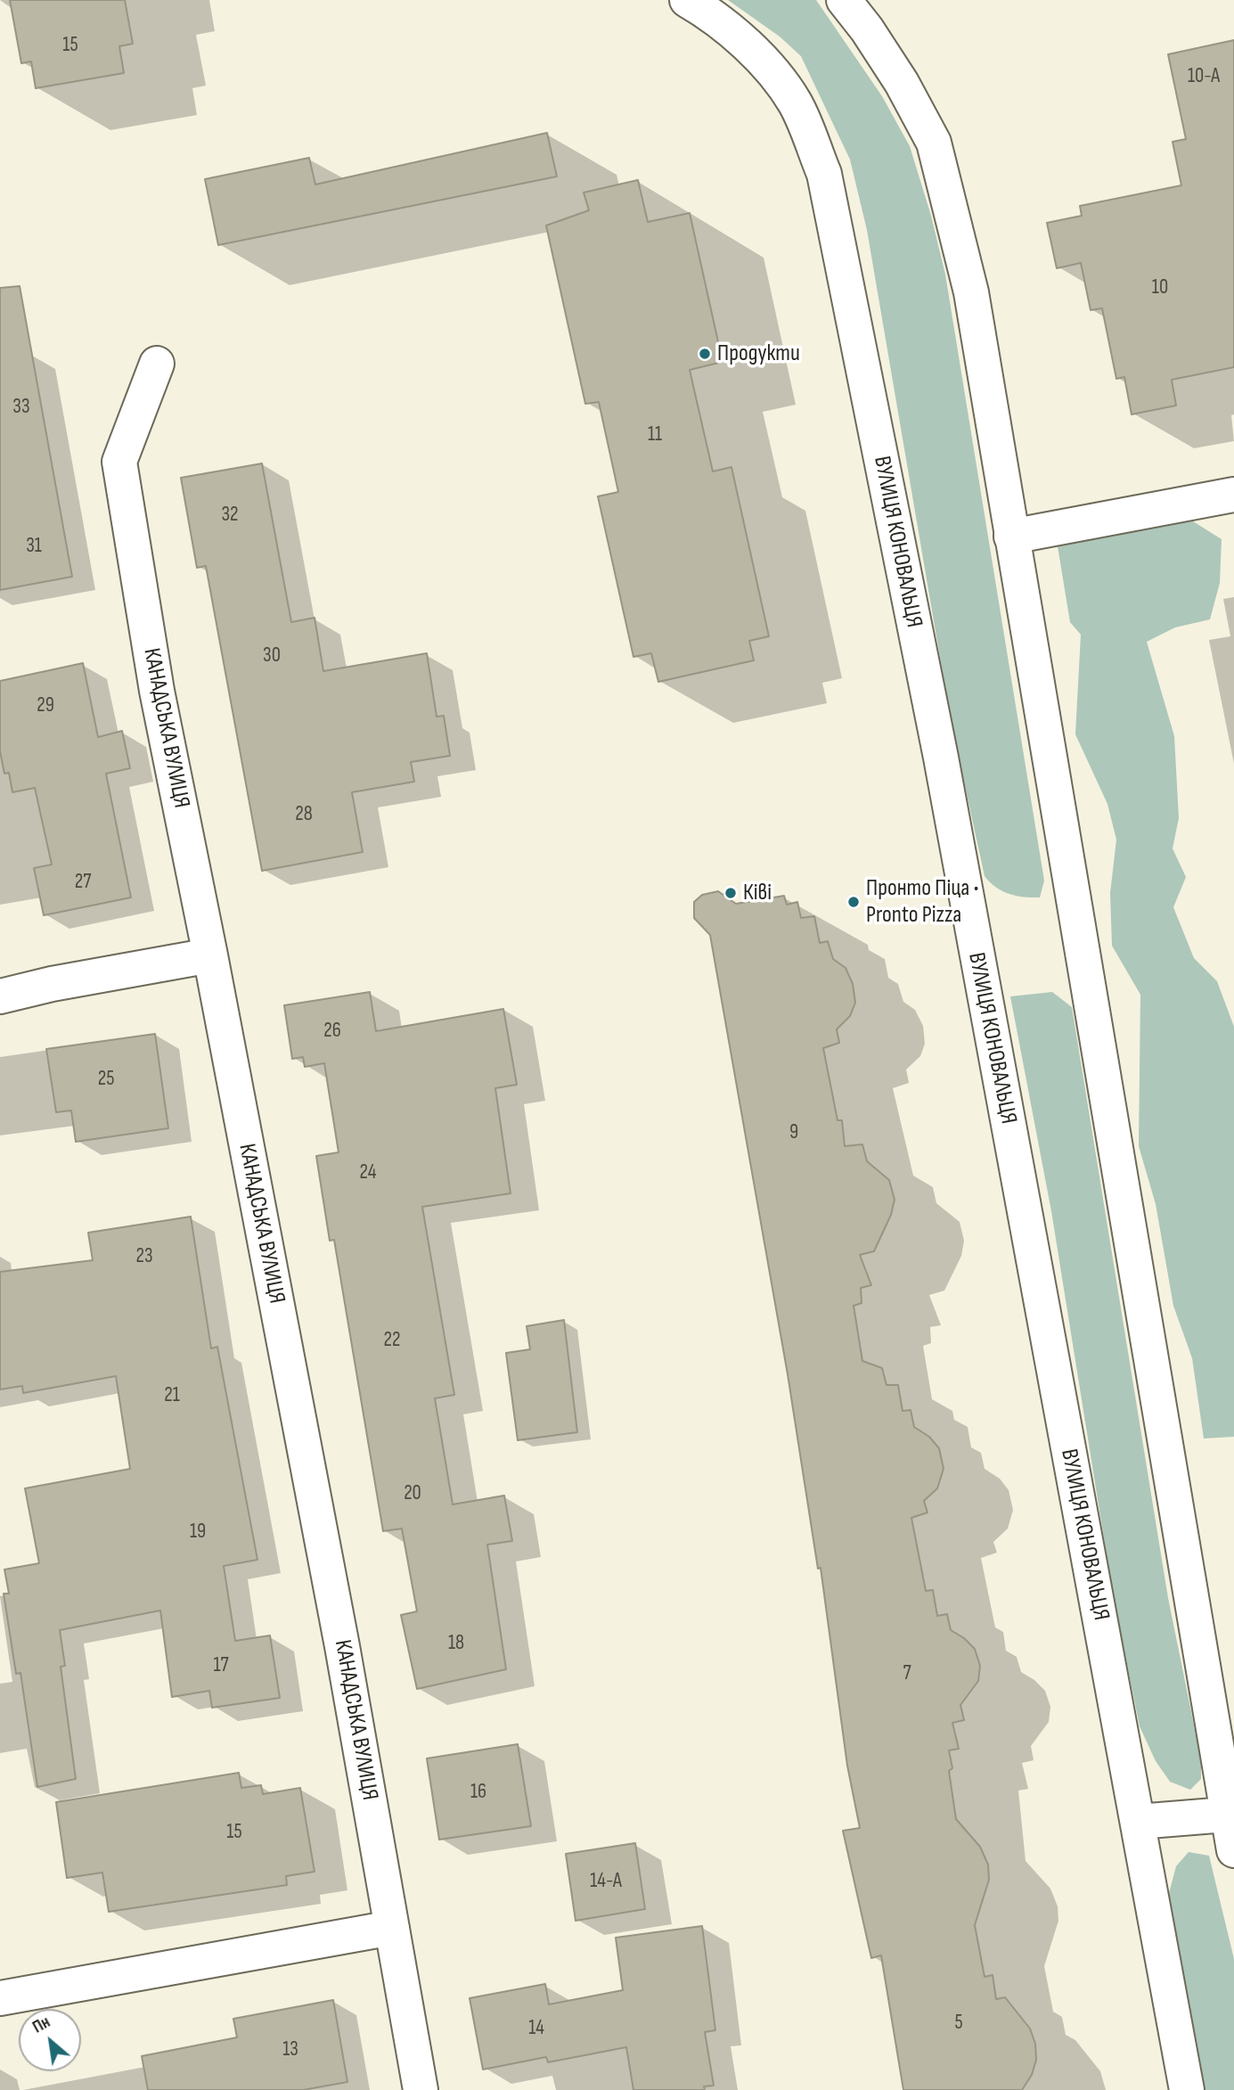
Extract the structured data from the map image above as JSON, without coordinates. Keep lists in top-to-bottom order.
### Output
{
  "streets": {
    "main road": ["ВУЛИЦЯ КОНОВАЛЬЦЯ", "КАНАДСЬКА ВУЛИЦЯ"]
  },
  "places": ["Продукти", "Ківі", "Пронто Піца • Pronto Pizza"],
  "house_numbers": [
    "15",
    "10-А",
    "10",
    "33",
    "11",
    "32",
    "31",
    "30",
    "29",
    "28",
    "27",
    "26",
    "25",
    "9",
    "24",
    "23",
    "22",
    "21",
    "20",
    "19",
    "18",
    "17",
    "7",
    "16",
    "15",
    "14-А",
    "5",
    "14",
    "13"
  ],
  "north": "top left"
}
